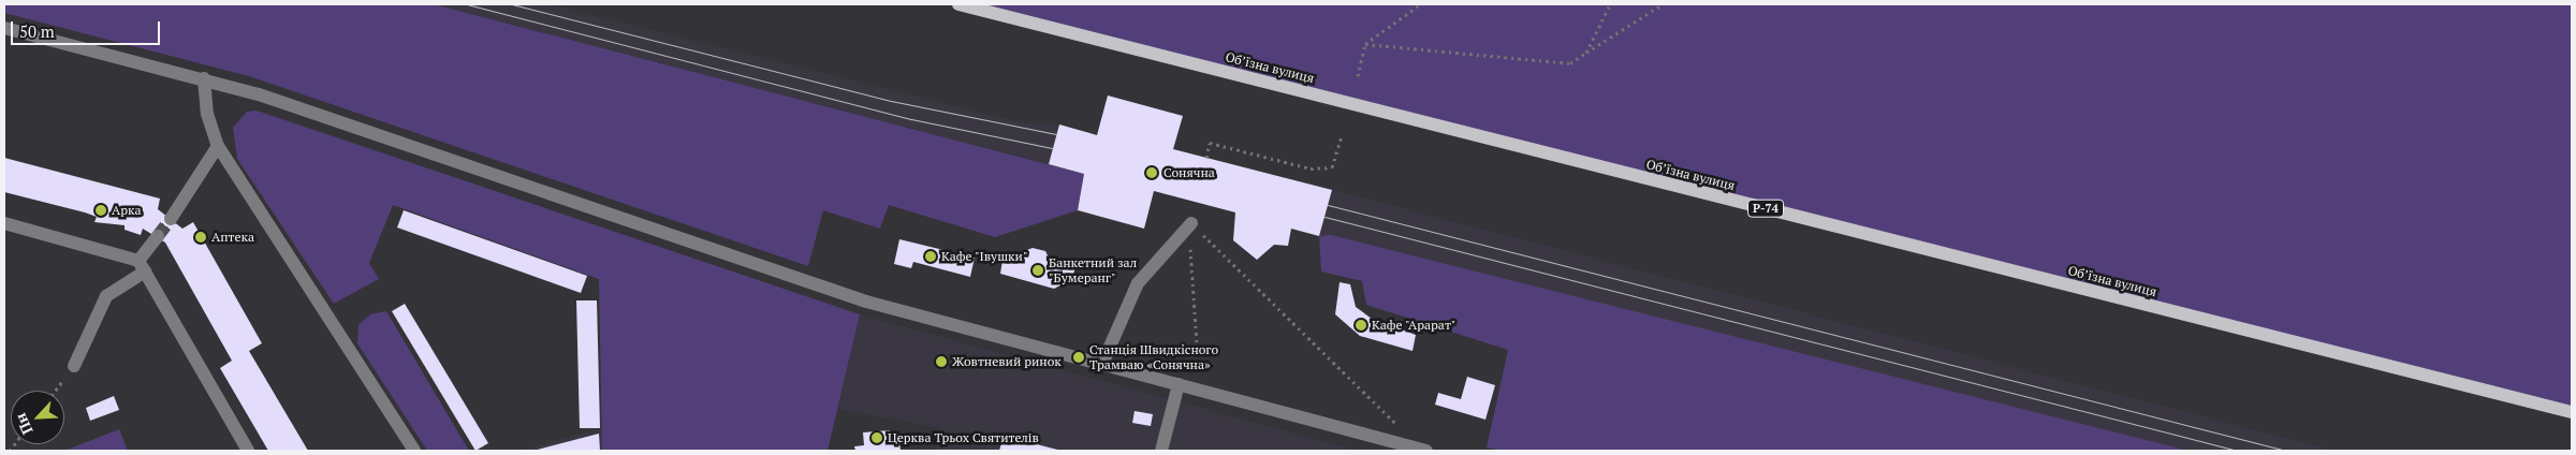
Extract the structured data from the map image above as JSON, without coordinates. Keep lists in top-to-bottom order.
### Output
{
  "streets": {
    "main road": ["Обʼїзна вулиця", "Р-74"]
  },
  "places": [
    "Сонячна",
    "Арка",
    "Аптека",
    "Кафе \"Івушки\"",
    "Банкетний зал \"Бумеранг\"",
    "Кафе \"Арарат\"",
    "Станцiя Швидкiсного Трамваю «Сонячна»",
    "Жовтневий ринок",
    "Церква Трьох Святителів"
  ],
  "scale_bar": "50 m",
  "north": "bottom left"
}
